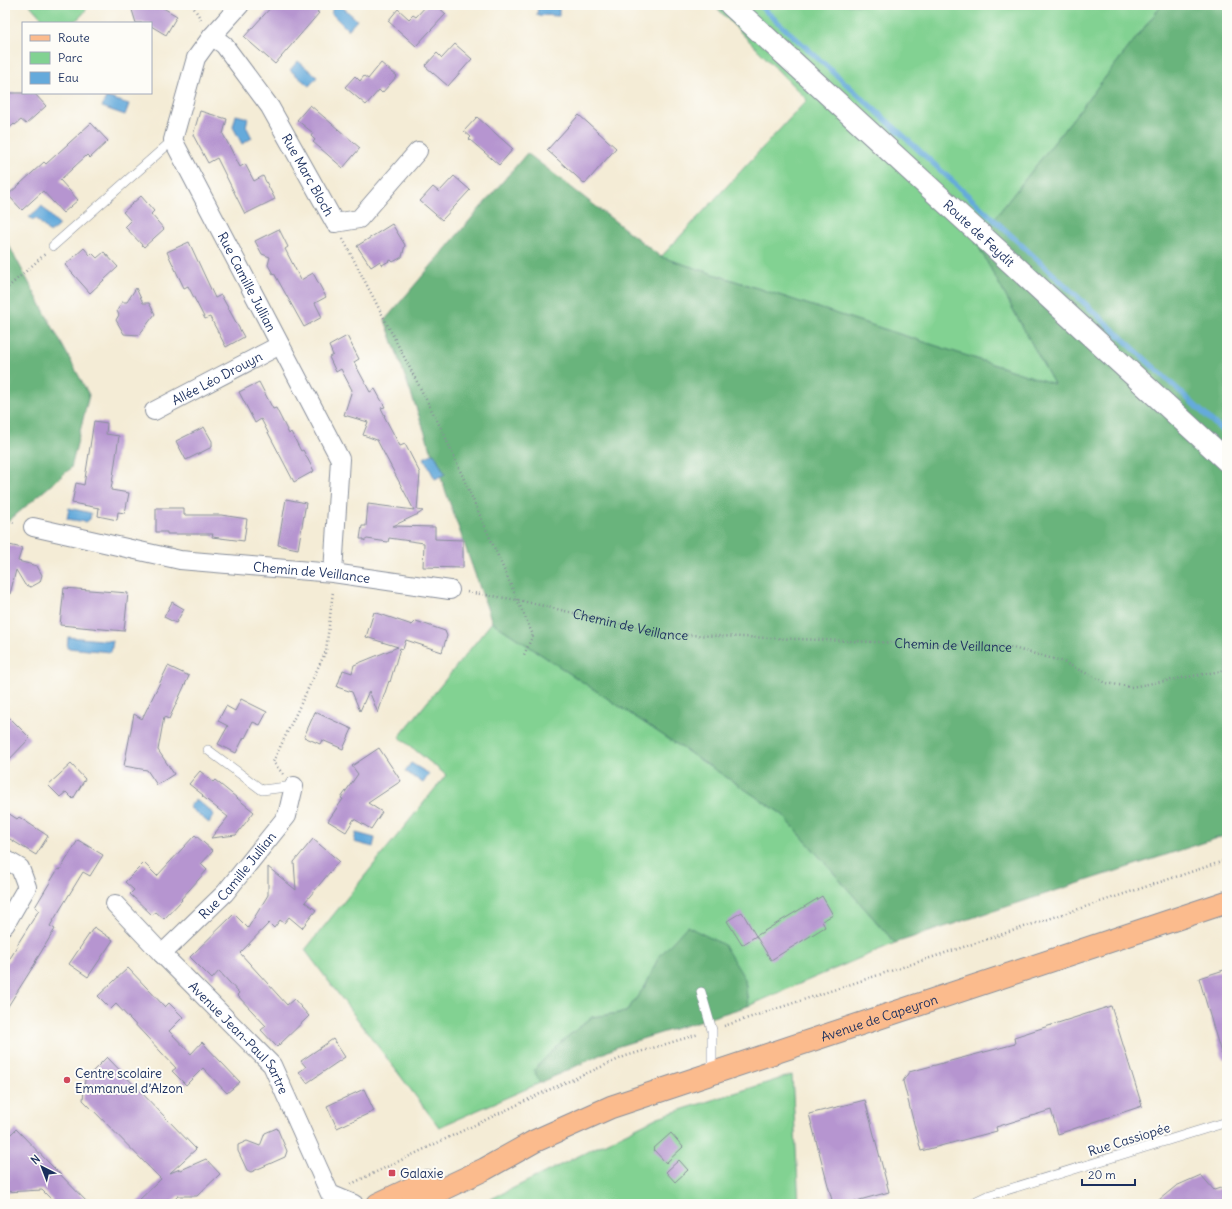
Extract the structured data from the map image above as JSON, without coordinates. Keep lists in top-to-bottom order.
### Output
{
  "streets": {
    "main road": ["Avenue de Capeyron"],
    "street": [
      "Rue Marc Bloch",
      "Route de Feydit",
      "Rue Camille Jullian",
      "Allée Léo Drouyn",
      "Chemin de Veillance",
      "Avenue Jean-Paul Sartre"
    ],
    "lane": ["Rue Cassiopée"]
  },
  "crossings": [
    ["Rue Camille Jullian", "Allée Léo Drouyn"],
    ["Rue Camille Jullian", "Chemin de Veillance"],
    ["Rue Camille Jullian", "Avenue Jean-Paul Sartre"]
  ],
  "places": {
    "other": ["Centre scolaire Emmanuel d’Alzon"],
    "transit": ["Galaxie"]
  },
  "legend": ["Route", "Parc", "Eau"],
  "scale_bar": "20 m",
  "north": "top left"
}
